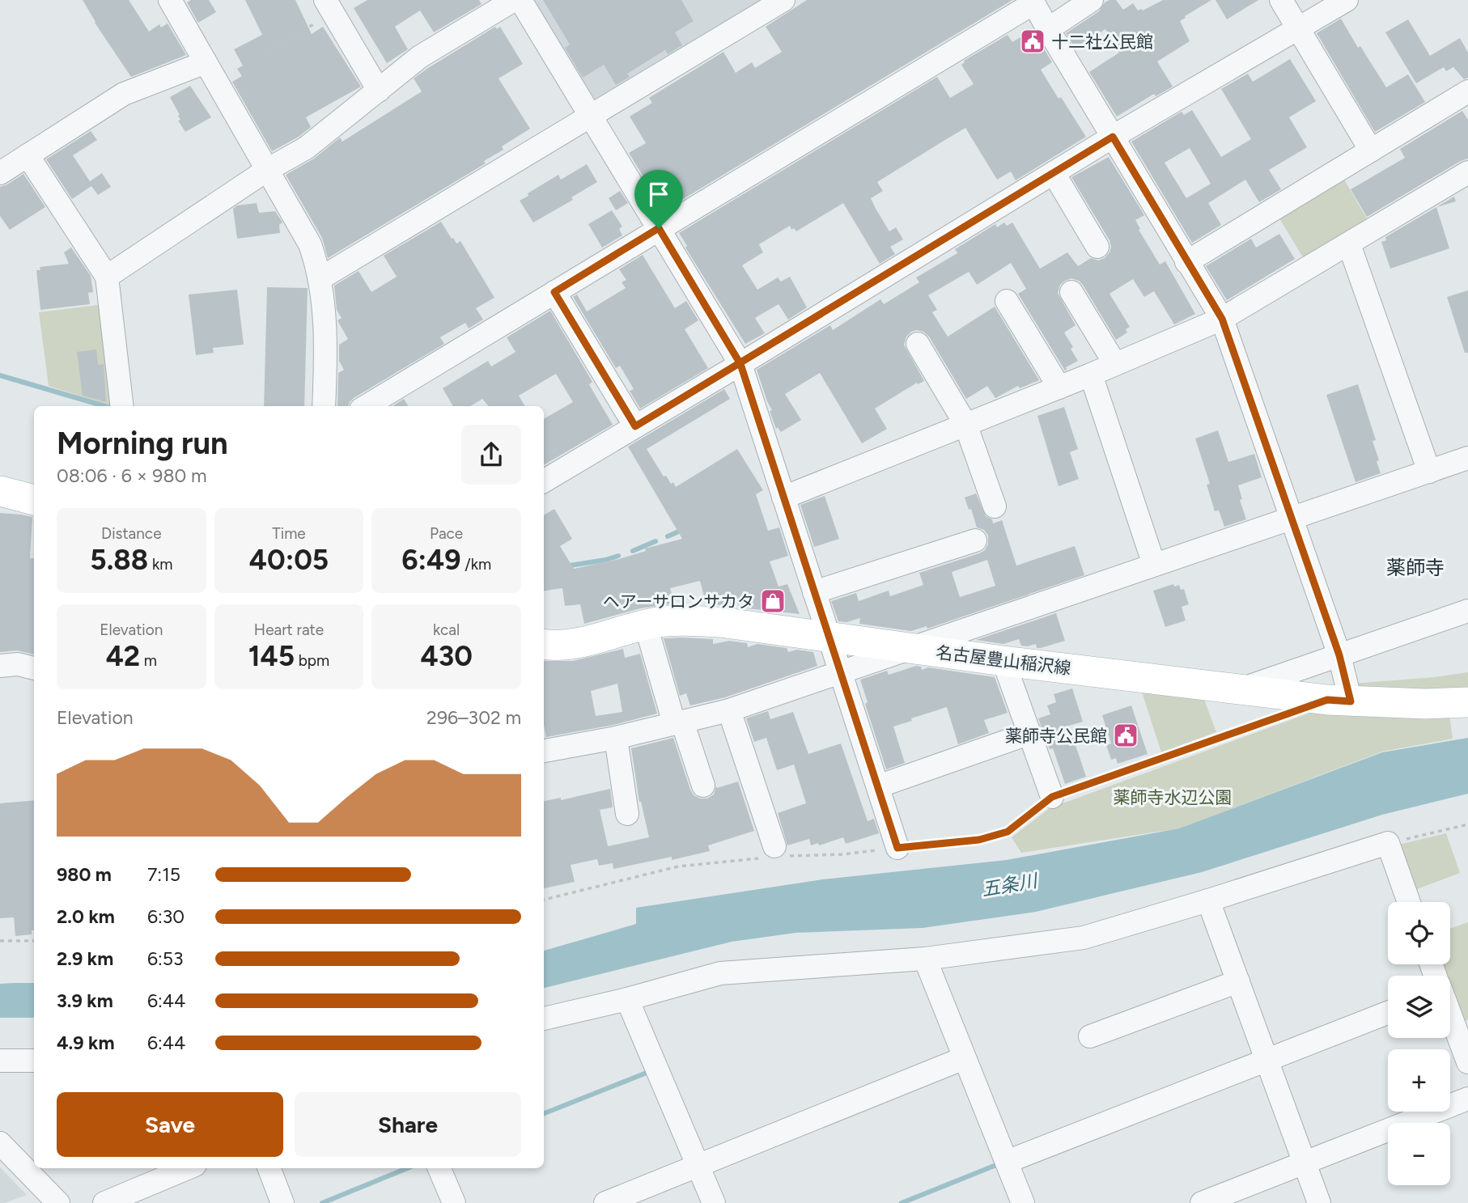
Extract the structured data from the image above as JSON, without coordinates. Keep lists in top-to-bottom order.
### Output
{
  "streets": {
    "main road": ["名古屋豊山稲沢線"]
  },
  "districts": ["薬師寺"],
  "water": ["五条川"],
  "parks": ["薬師寺水辺公園"],
  "places": {
    "public building": ["十二社公民館", "薬師寺公民館"],
    "shop": ["ヘアーサロンサカタ"]
  },
  "page": {
    "heading": ["Morning run", "08:06 · 6 × 980 m"],
    "stats": [
      ["Distance", "5.88 km"],
      ["Time", "40:05"],
      ["Pace", "6:49 /km"],
      ["Elevation", "42 m"],
      ["Heart rate", "145 bpm"],
      ["kcal", "430"]
    ],
    "chart": ["Elevation", "296–302 m"],
    "list": [
      {
        "name": "980 m",
        "note": "7:15"
      },
      {
        "name": "2.0 km",
        "note": "6:30"
      },
      {
        "name": "2.9 km",
        "note": "6:53"
      },
      {
        "name": "3.9 km",
        "note": "6:44"
      },
      {
        "name": "4.9 km",
        "note": "6:44"
      }
    ],
    "map_buttons": ["+", "−"],
    "buttons": ["Save", "Share"]
  }
}
